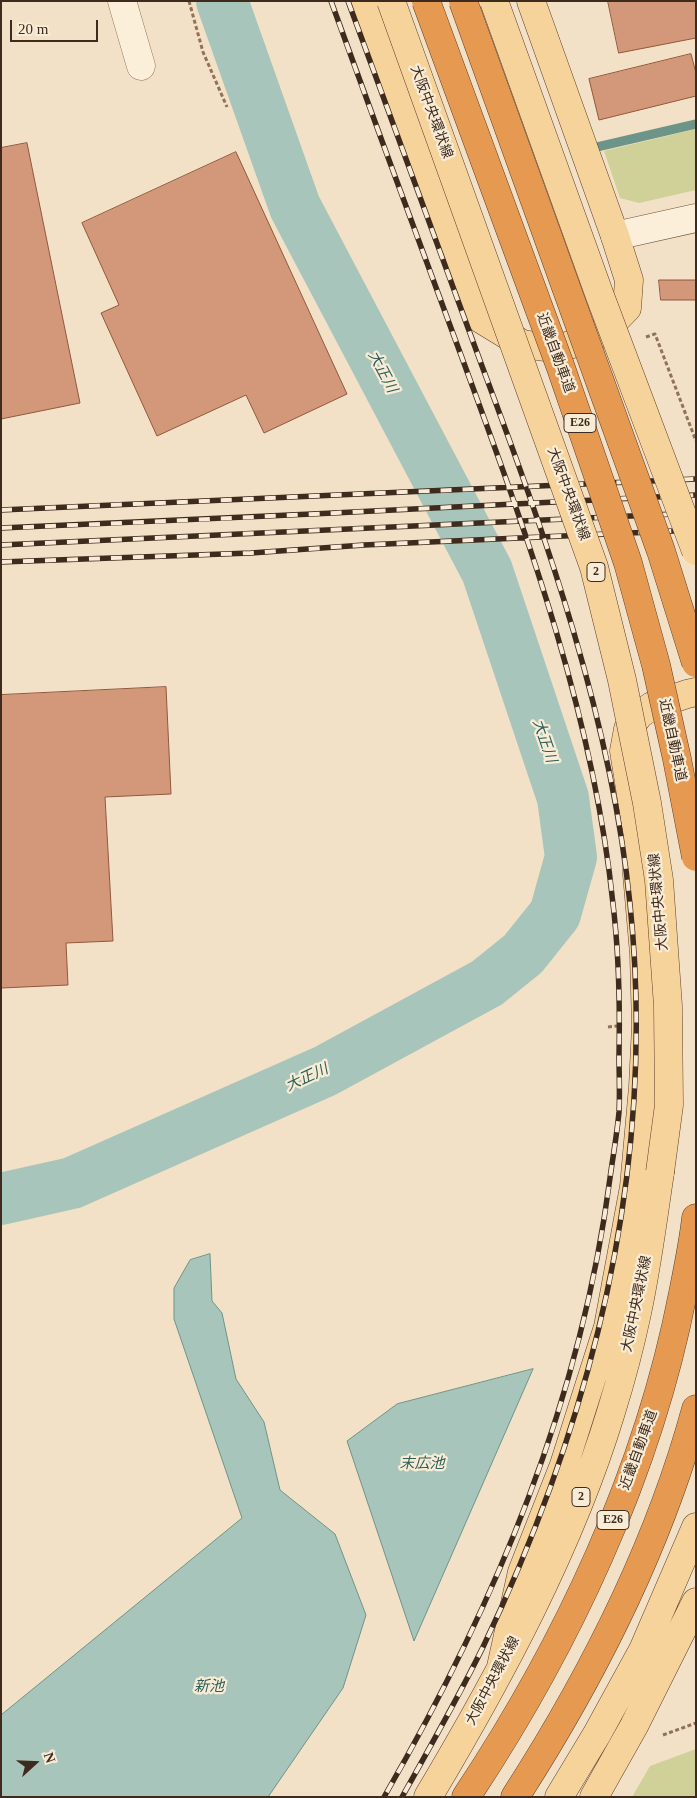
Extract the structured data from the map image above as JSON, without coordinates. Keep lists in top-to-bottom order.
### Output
{
  "streets": {
    "highway": ["近畿自動車道", "E26"],
    "main road": ["大阪中央環状線", "2"]
  },
  "water": ["大正川", "末広池", "新池"],
  "scale_bar": "20 m",
  "north": "right"
}
